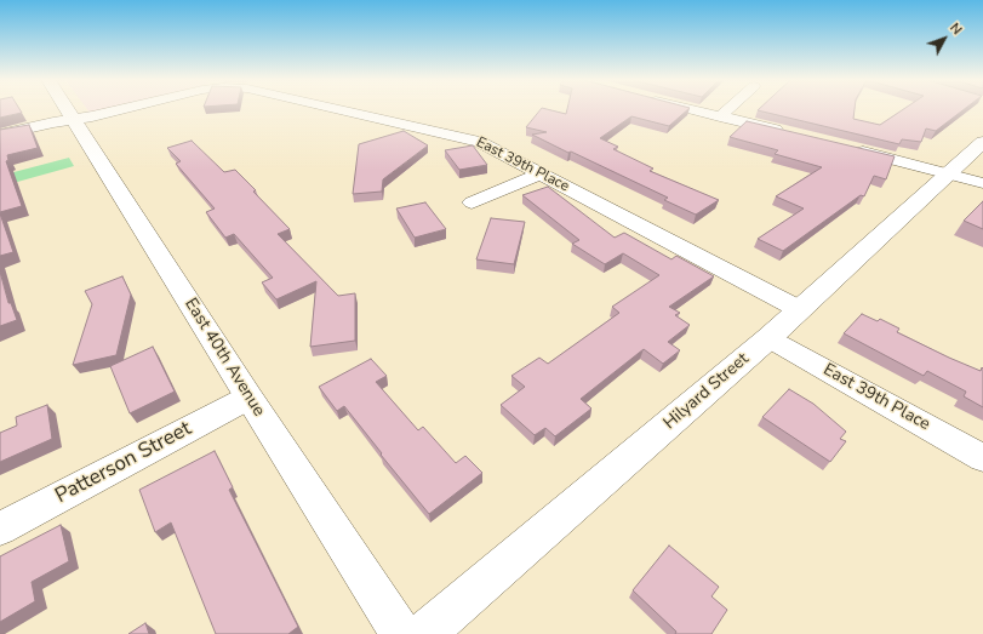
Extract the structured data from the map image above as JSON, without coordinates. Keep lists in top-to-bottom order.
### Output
{
  "streets": {
    "street": [
      "East 39th Place",
      "East 40th Avenue",
      "Hilyard Street",
      "Patterson Street"
    ]
  },
  "crossings": [
    ["East 39th Place", "East 40th Avenue"],
    ["East 39th Place", "Hilyard Street"],
    ["East 40th Avenue", "Patterson Street"]
  ],
  "north": "top right"
}
